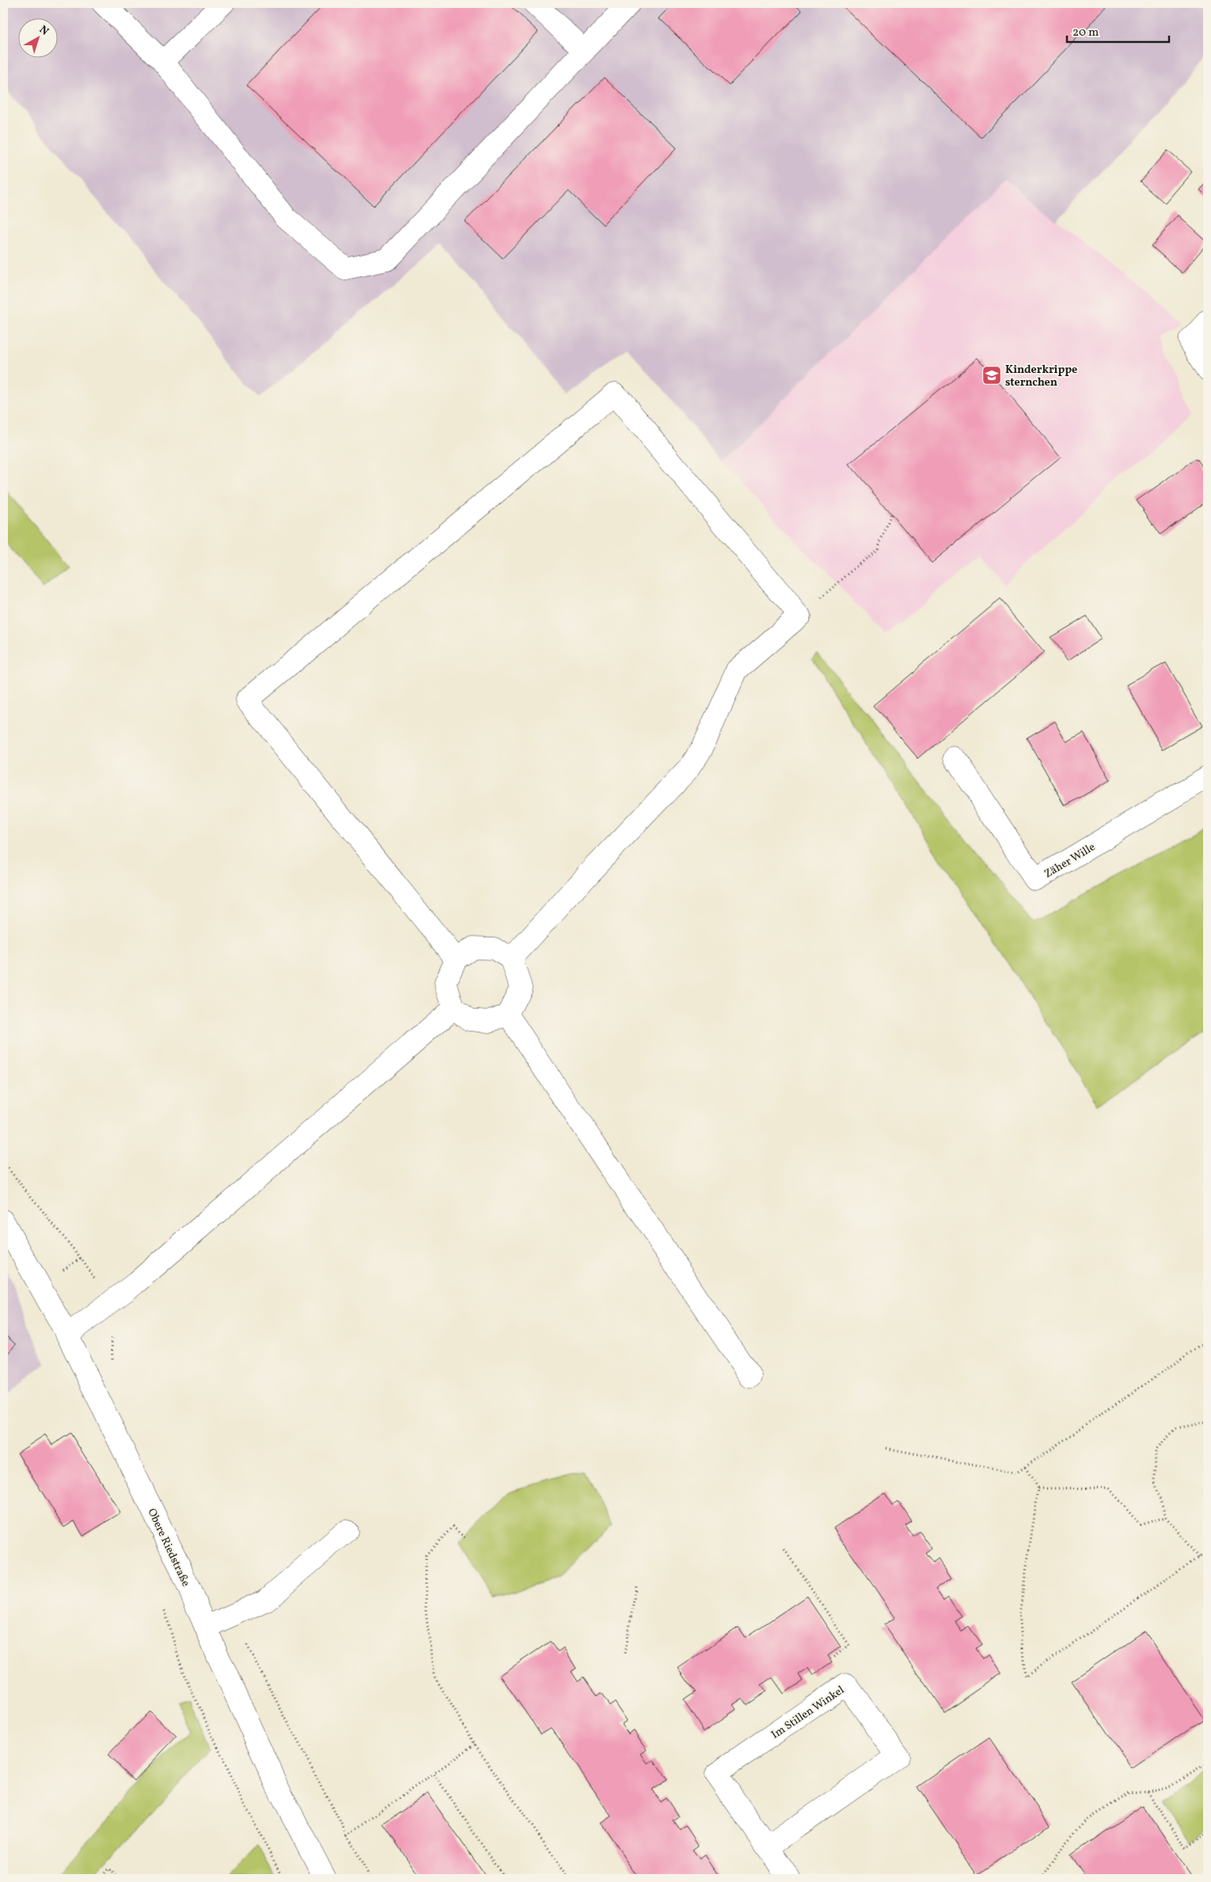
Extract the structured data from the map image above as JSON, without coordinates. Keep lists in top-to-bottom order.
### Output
{
  "streets": {
    "street": ["Zäher Wille", "Obere Riedstraße", "Im Stillen Winkel"]
  },
  "places": {
    "school or university": ["Kinderkrippe sternchen"]
  },
  "scale_bar": "20 m",
  "north": "top right"
}
